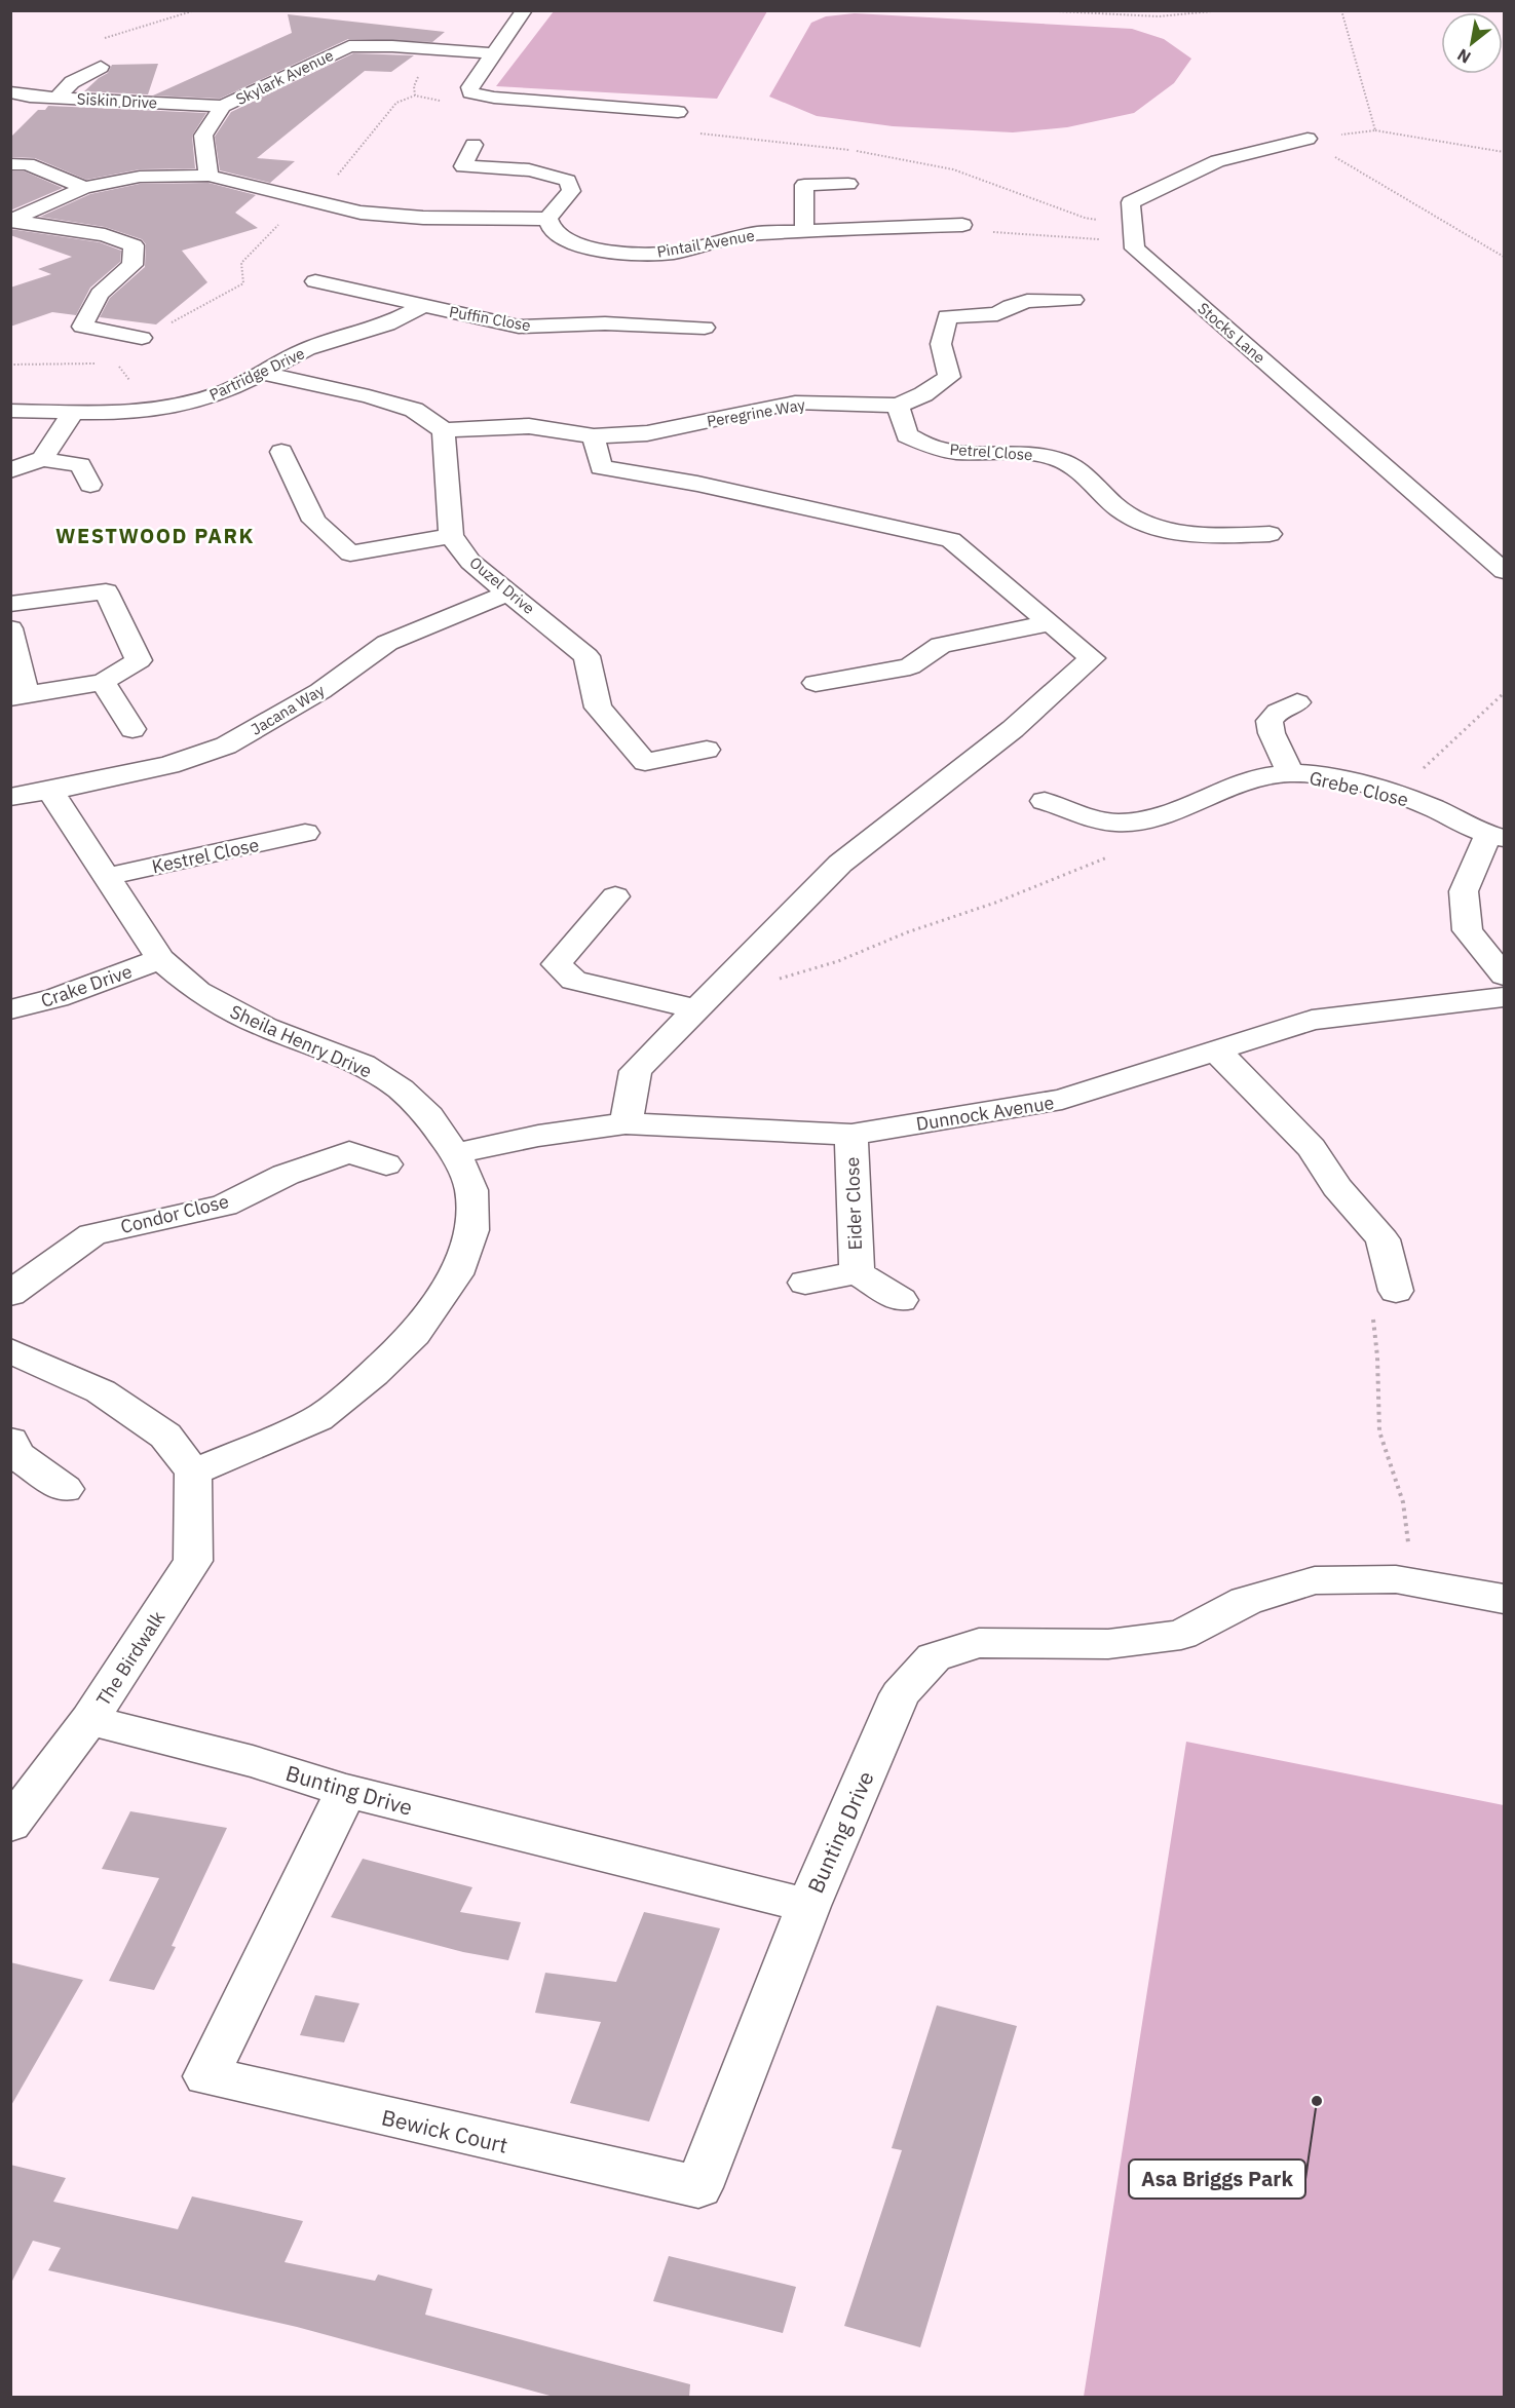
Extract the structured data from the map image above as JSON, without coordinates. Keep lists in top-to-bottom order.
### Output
{
  "streets": {
    "street": [
      "Skylark Avenue",
      "Siskin Drive",
      "Pintail Avenue",
      "Puffin Close",
      "Stocks Lane",
      "Partridge Drive",
      "Peregrine Way",
      "Petrel Close",
      "Ouzel Drive",
      "Jacana Way",
      "Grebe Close",
      "Kestrel Close",
      "Crake Drive",
      "Sheila Henry Drive",
      "Dunnock Avenue",
      "Eider Close",
      "Condor Close",
      "The Birdwalk",
      "Bunting Drive",
      "Bewick Court"
    ]
  },
  "crossings": [
    ["Skylark Avenue", "Siskin Drive"],
    ["Puffin Close", "Partridge Drive"],
    ["Peregrine Way", "Petrel Close"],
    ["Ouzel Drive", "Jacana Way"],
    ["Jacana Way", "Sheila Henry Drive"],
    ["Kestrel Close", "Sheila Henry Drive"],
    ["Crake Drive", "Sheila Henry Drive"],
    ["Sheila Henry Drive", "Dunnock Avenue"],
    ["Sheila Henry Drive", "The Birdwalk"],
    ["Dunnock Avenue", "Eider Close"],
    ["The Birdwalk", "Bunting Drive"],
    ["Bunting Drive", "Bewick Court"]
  ],
  "districts": ["WESTWOOD PARK"],
  "places": ["Asa Briggs Park"],
  "north": "bottom left"
}
